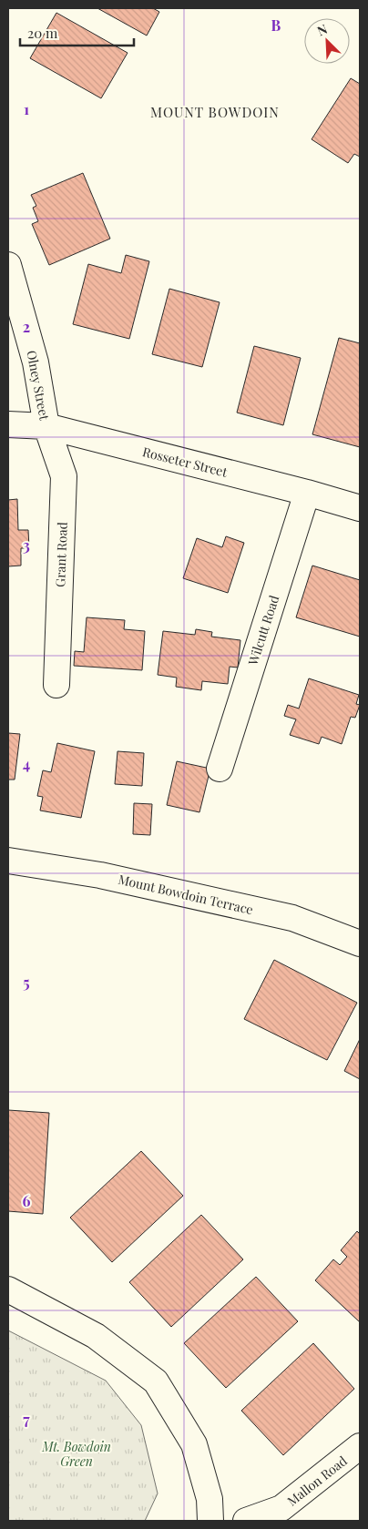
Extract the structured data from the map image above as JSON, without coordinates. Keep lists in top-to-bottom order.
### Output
{
  "streets": {
    "street": [
      "Olney Street",
      "Rosseter Street",
      "Grant Road",
      "Wilcutt Road",
      "Mount Bowdoin Terrace",
      "Mallon Road"
    ]
  },
  "crossings": [
    ["Olney Street", "Rosseter Street"],
    ["Olney Street", "Grant Road"],
    ["Rosseter Street", "Grant Road"],
    ["Rosseter Street", "Wilcutt Road"]
  ],
  "districts": ["MOUNT BOWDOIN"],
  "parks": ["Mt. Bowdoin Green"],
  "scale_bar": "20 m",
  "north": "top left",
  "grid": {
    "columns": ["B"],
    "rows": [
      "1",
      "2",
      "3",
      "4",
      "5",
      "6",
      "7"
    ]
  }
}
